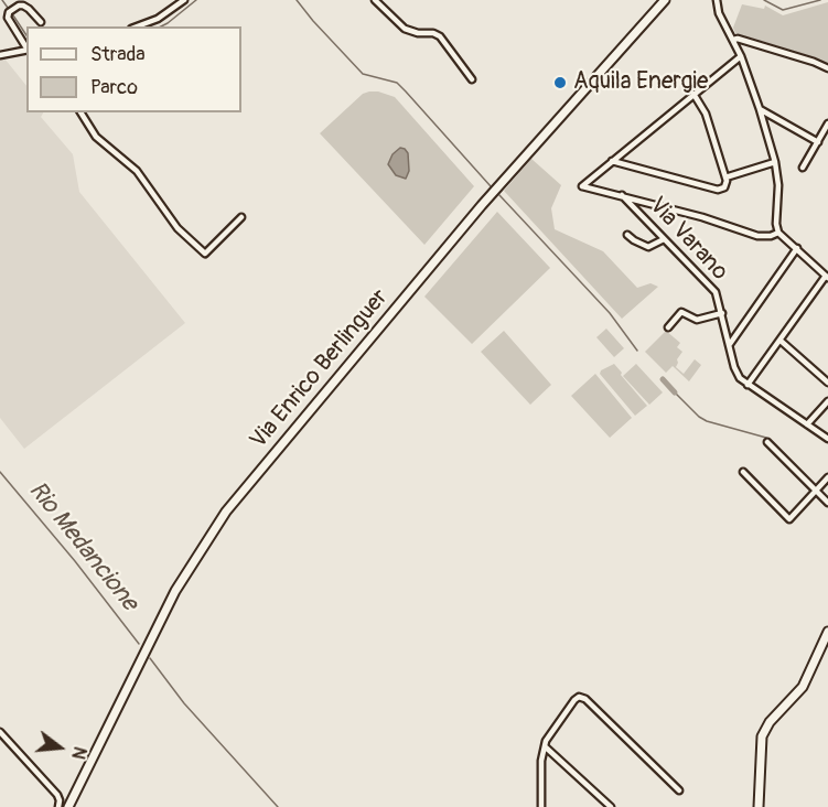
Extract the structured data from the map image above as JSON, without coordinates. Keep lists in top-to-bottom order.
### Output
{
  "streets": {
    "main road": ["Via Enrico Berlinguer"],
    "street": ["Via Varano"]
  },
  "water": ["Rio Medancione"],
  "places": ["Aquila Energie"],
  "legend": ["Strada", "Parco"],
  "north": "right"
}
